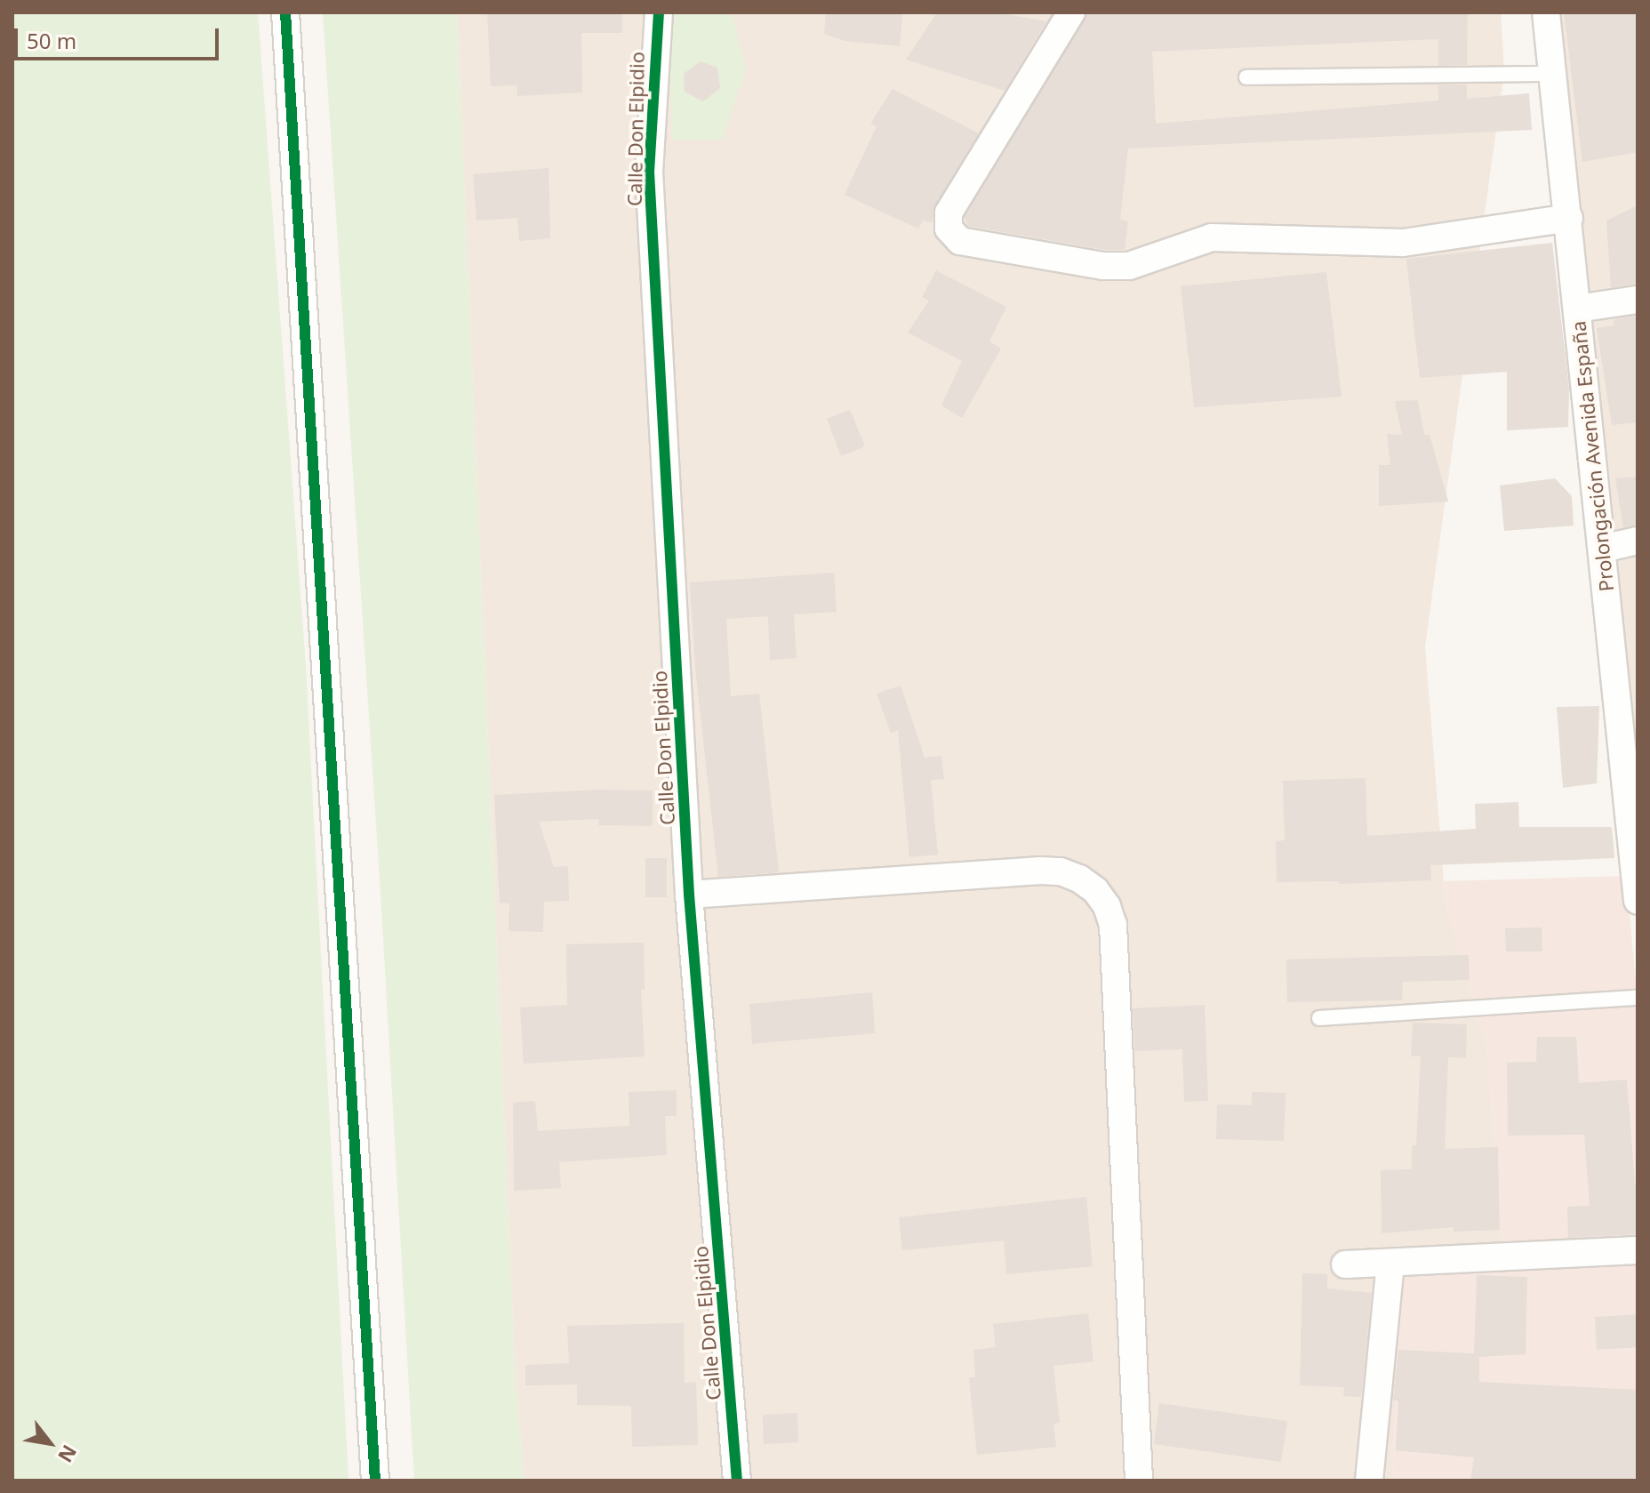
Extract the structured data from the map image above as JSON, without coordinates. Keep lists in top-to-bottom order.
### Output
{
  "streets": {
    "street": ["Calle Don Elpidio", "Prolongación Avenida España"]
  },
  "scale_bar": "50 m",
  "north": "bottom right"
}
